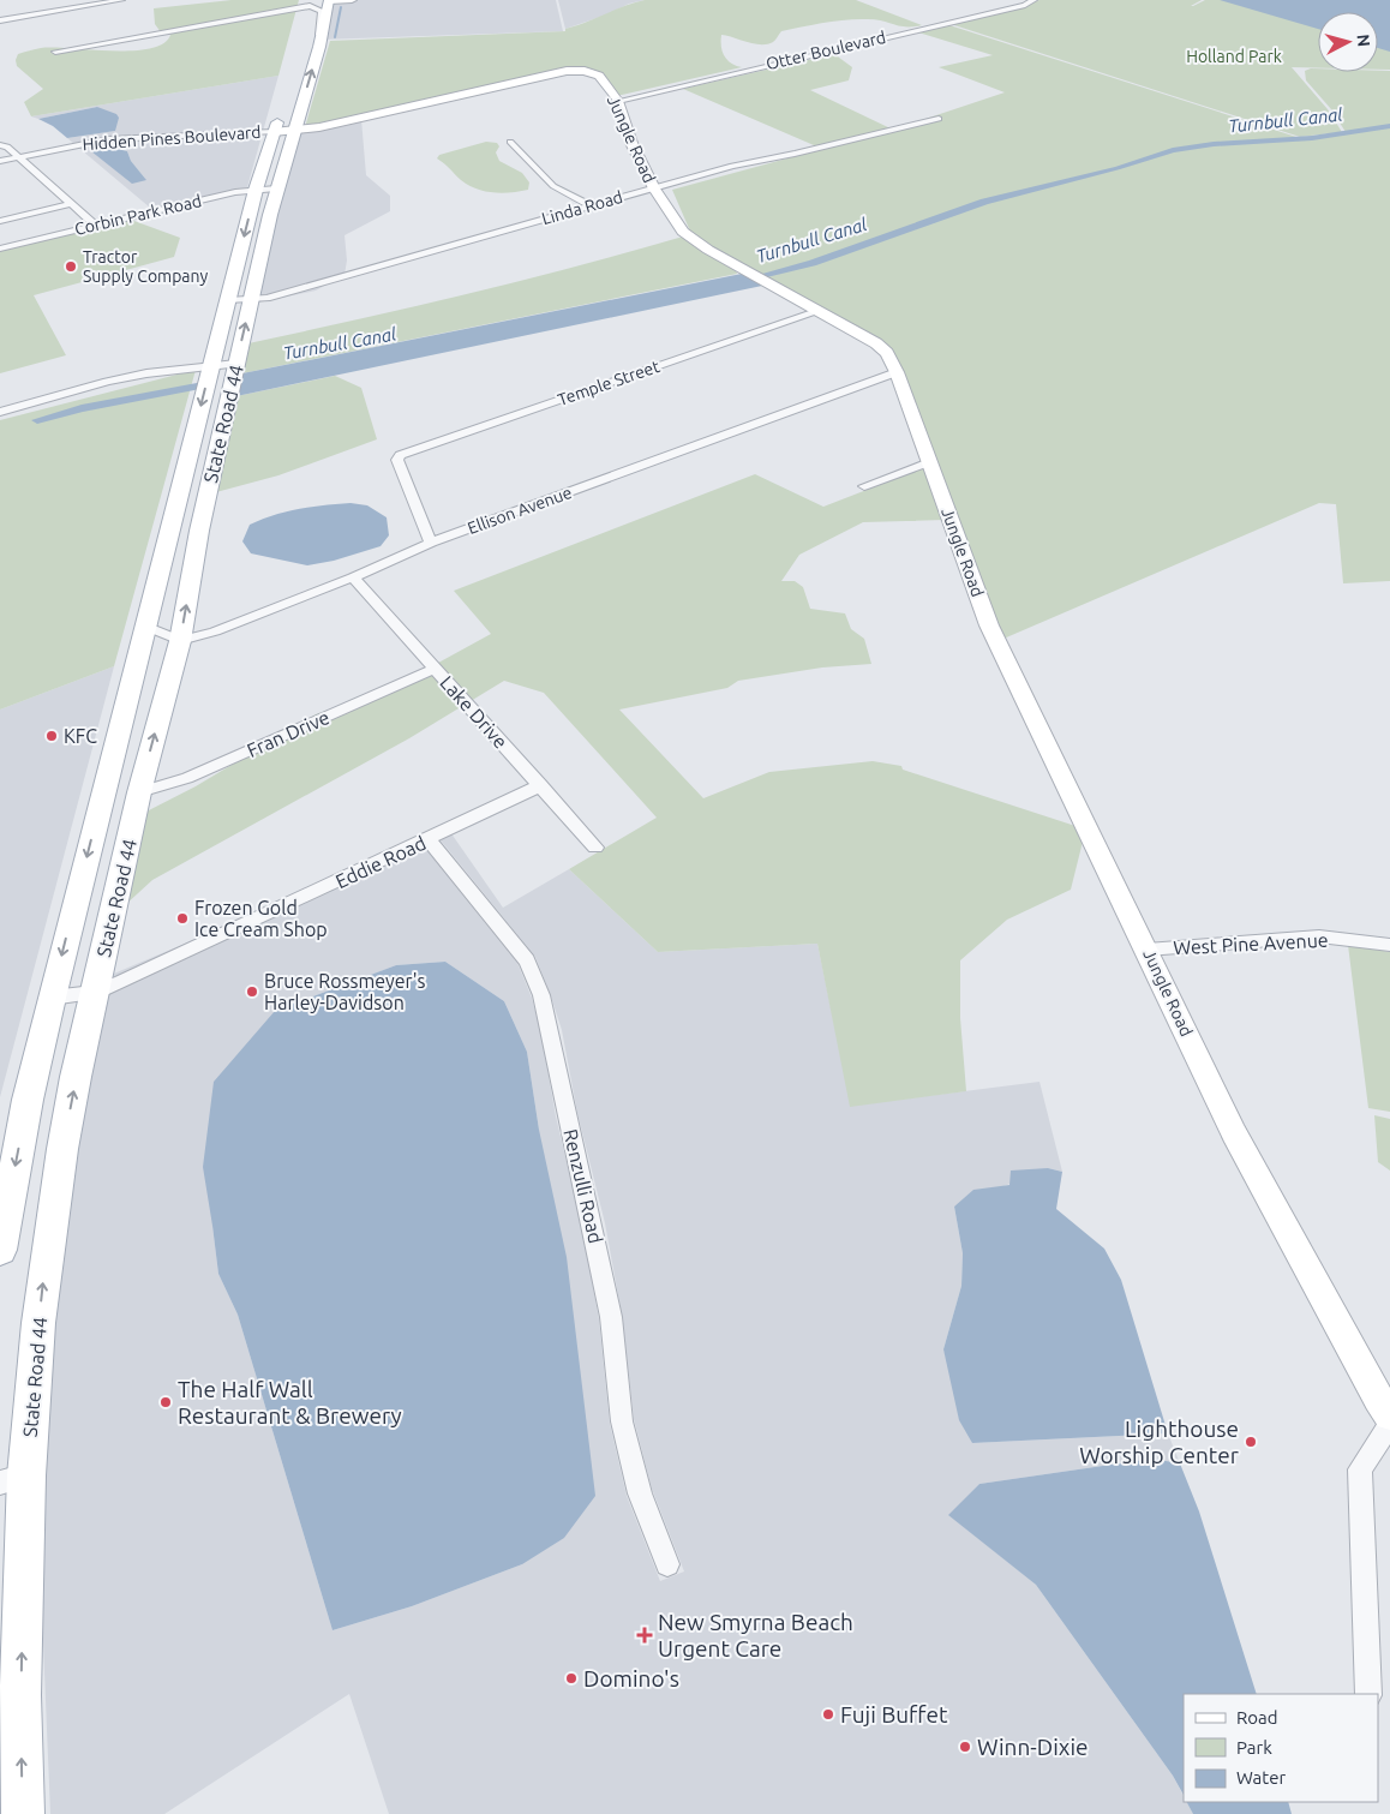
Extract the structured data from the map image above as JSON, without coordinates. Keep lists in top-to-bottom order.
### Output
{
  "streets": {
    "main road": ["State Road 44"],
    "street": [
      "Otter Boulevard",
      "Hidden Pines Boulevard",
      "Jungle Road",
      "Linda Road",
      "Corbin Park Road",
      "Temple Street",
      "Ellison Avenue",
      "Lake Drive",
      "Fran Drive",
      "Eddie Road",
      "West Pine Avenue",
      "Renzulli Road"
    ]
  },
  "crossings": [
    ["Otter Boulevard", "Jungle Road"],
    ["Hidden Pines Boulevard", "Jungle Road"],
    ["Hidden Pines Boulevard", "State Road 44"],
    ["Jungle Road", "Linda Road"],
    ["Jungle Road", "Temple Street"],
    ["Jungle Road", "State Road 44"],
    ["Jungle Road", "Ellison Avenue"],
    ["Jungle Road", "West Pine Avenue"],
    ["Linda Road", "State Road 44"],
    ["Corbin Park Road", "State Road 44"],
    ["Temple Street", "Ellison Avenue"],
    ["State Road 44", "Ellison Avenue"],
    ["State Road 44", "Fran Drive"],
    ["State Road 44", "Eddie Road"],
    ["Ellison Avenue", "Lake Drive"],
    ["Lake Drive", "Fran Drive"],
    ["Lake Drive", "Eddie Road"],
    ["Eddie Road", "Renzulli Road"]
  ],
  "water": ["Turnbull Canal"],
  "parks": ["Holland Park"],
  "places": {
    "other": [
      "Tractor Supply Company",
      "KFC",
      "Frozen Gold Ice Cream Shop",
      "Bruce Rossmeyer's Harley-Davidson",
      "The Half Wall Restaurant & Brewery",
      "Lighthouse Worship Center",
      "Domino's",
      "Fuji Buffet",
      "Winn-Dixie"
    ],
    "health": ["New Smyrna Beach Urgent Care"]
  },
  "legend": ["Road", "Park", "Water"],
  "north": "right"
}
